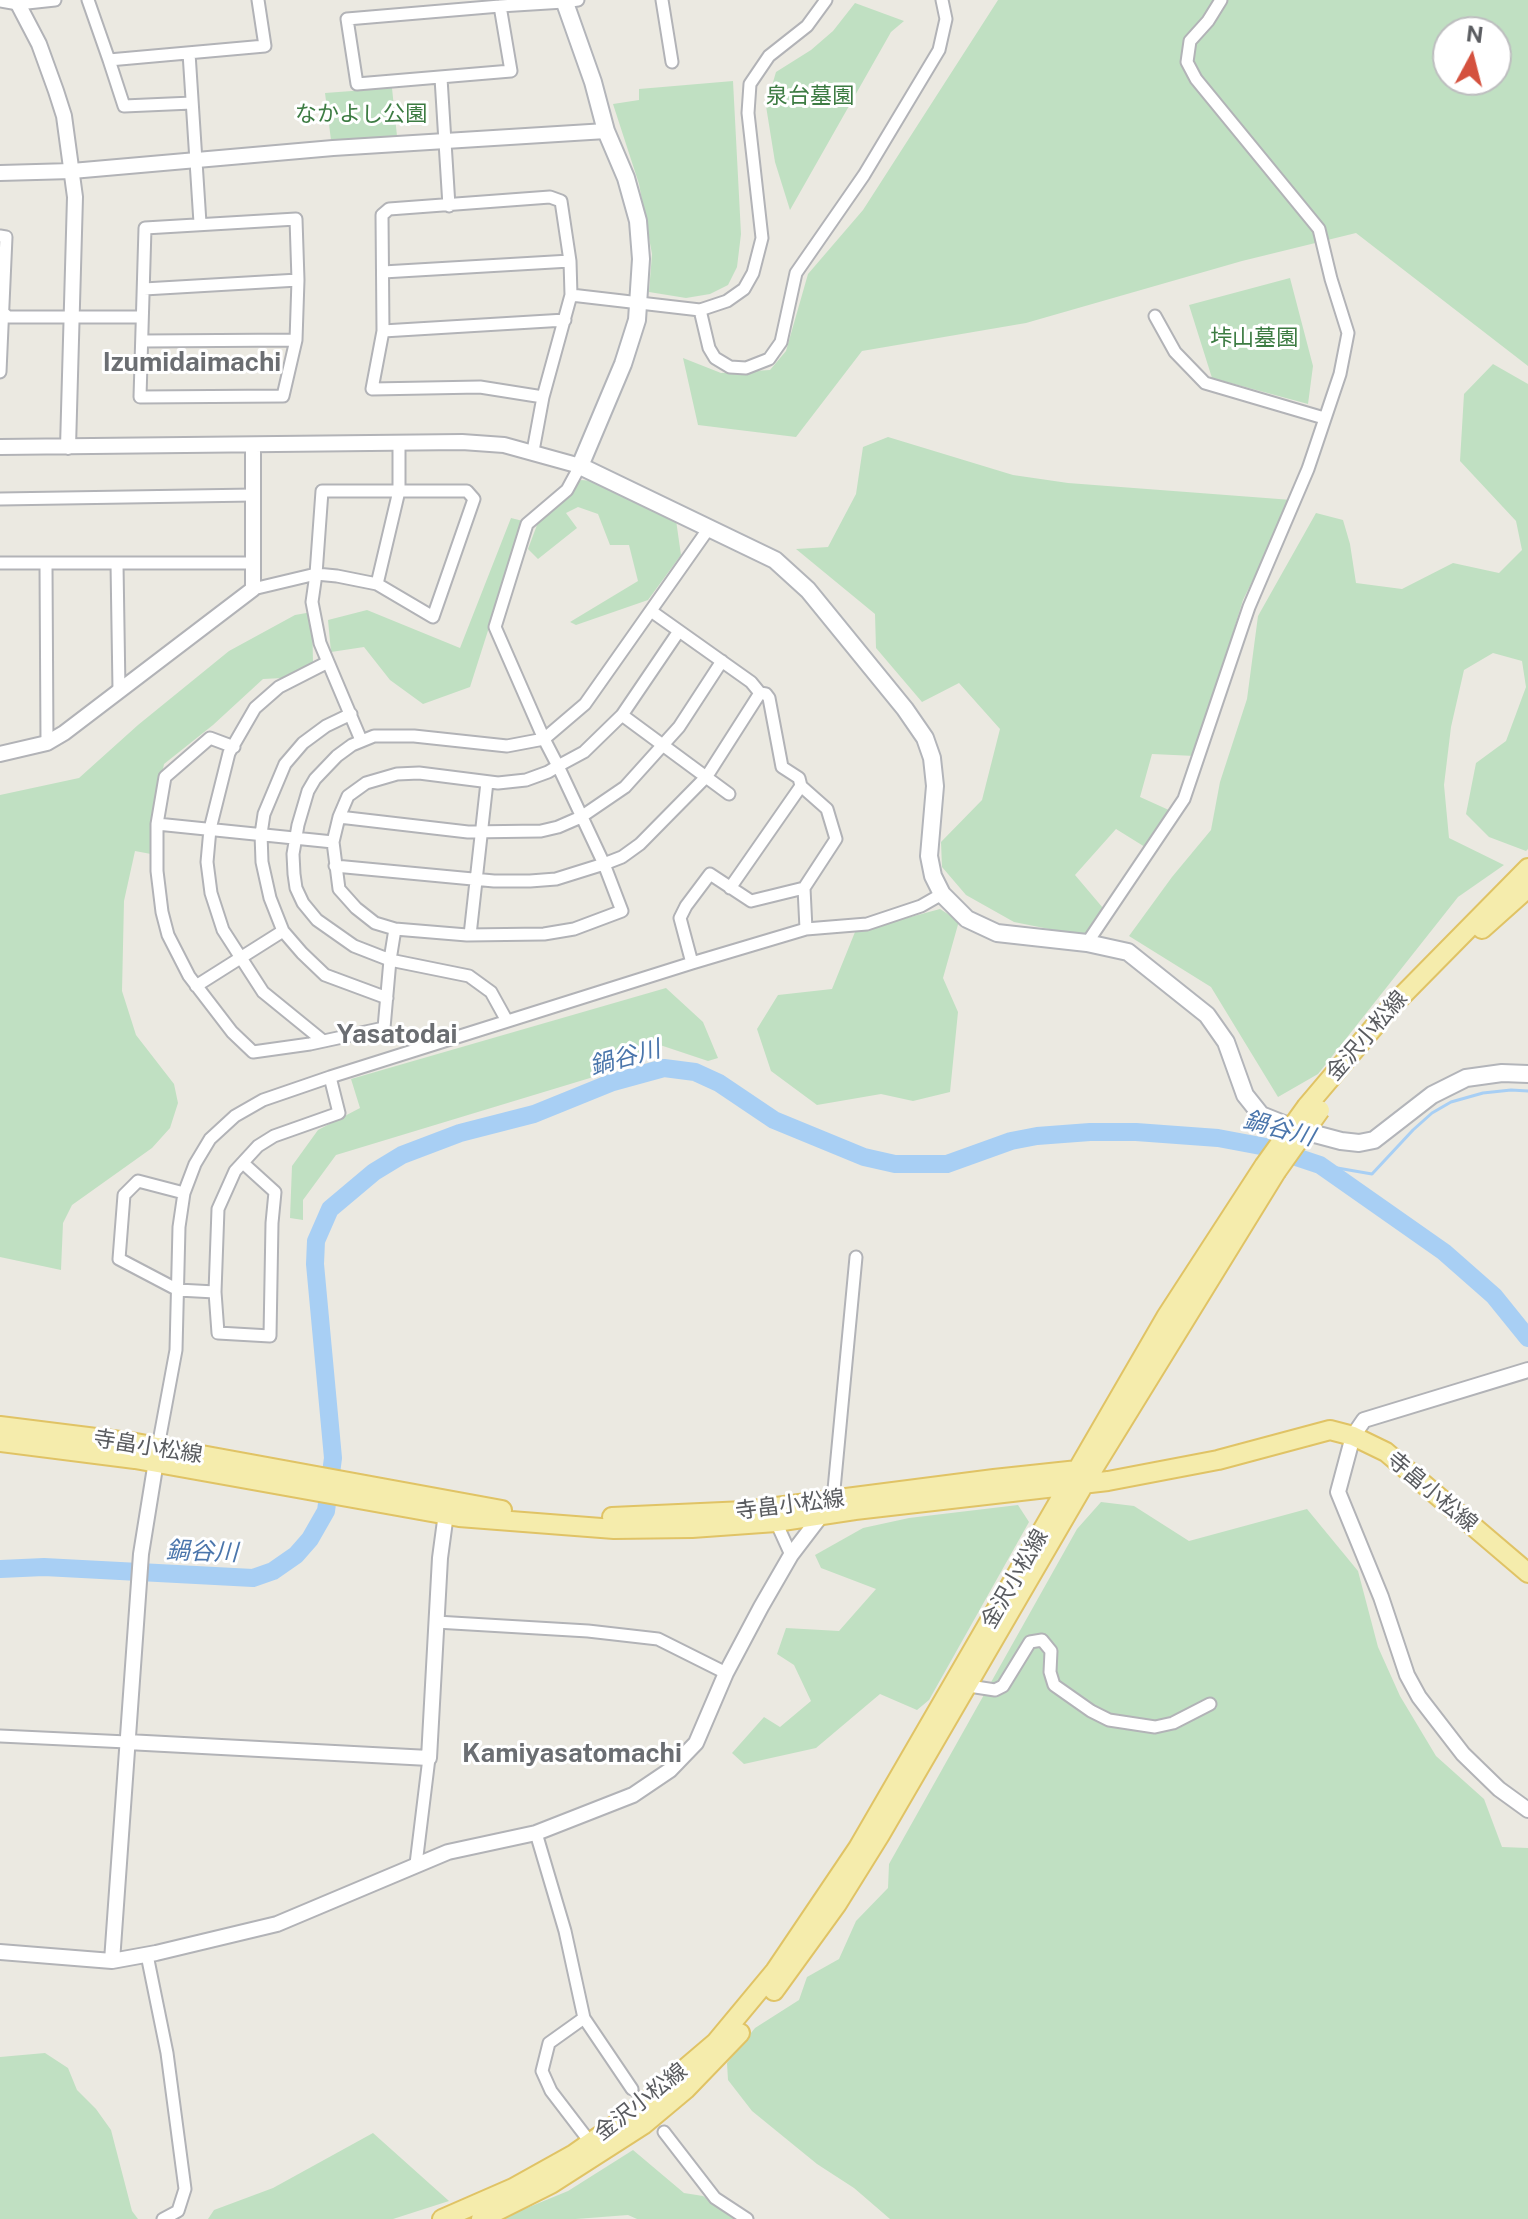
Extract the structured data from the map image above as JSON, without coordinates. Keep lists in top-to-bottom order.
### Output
{
  "streets": {
    "main road": ["金沢小松線", "寺畠小松線"]
  },
  "crossings": [
    ["金沢小松線", "寺畠小松線"]
  ],
  "districts": ["Izumidaimachi", "Yasatodai", "Kamiyasatomachi"],
  "water": ["鍋谷川"],
  "parks": ["泉台墓園", "なかよし公園", "垰山墓園"],
  "north": "top"
}
